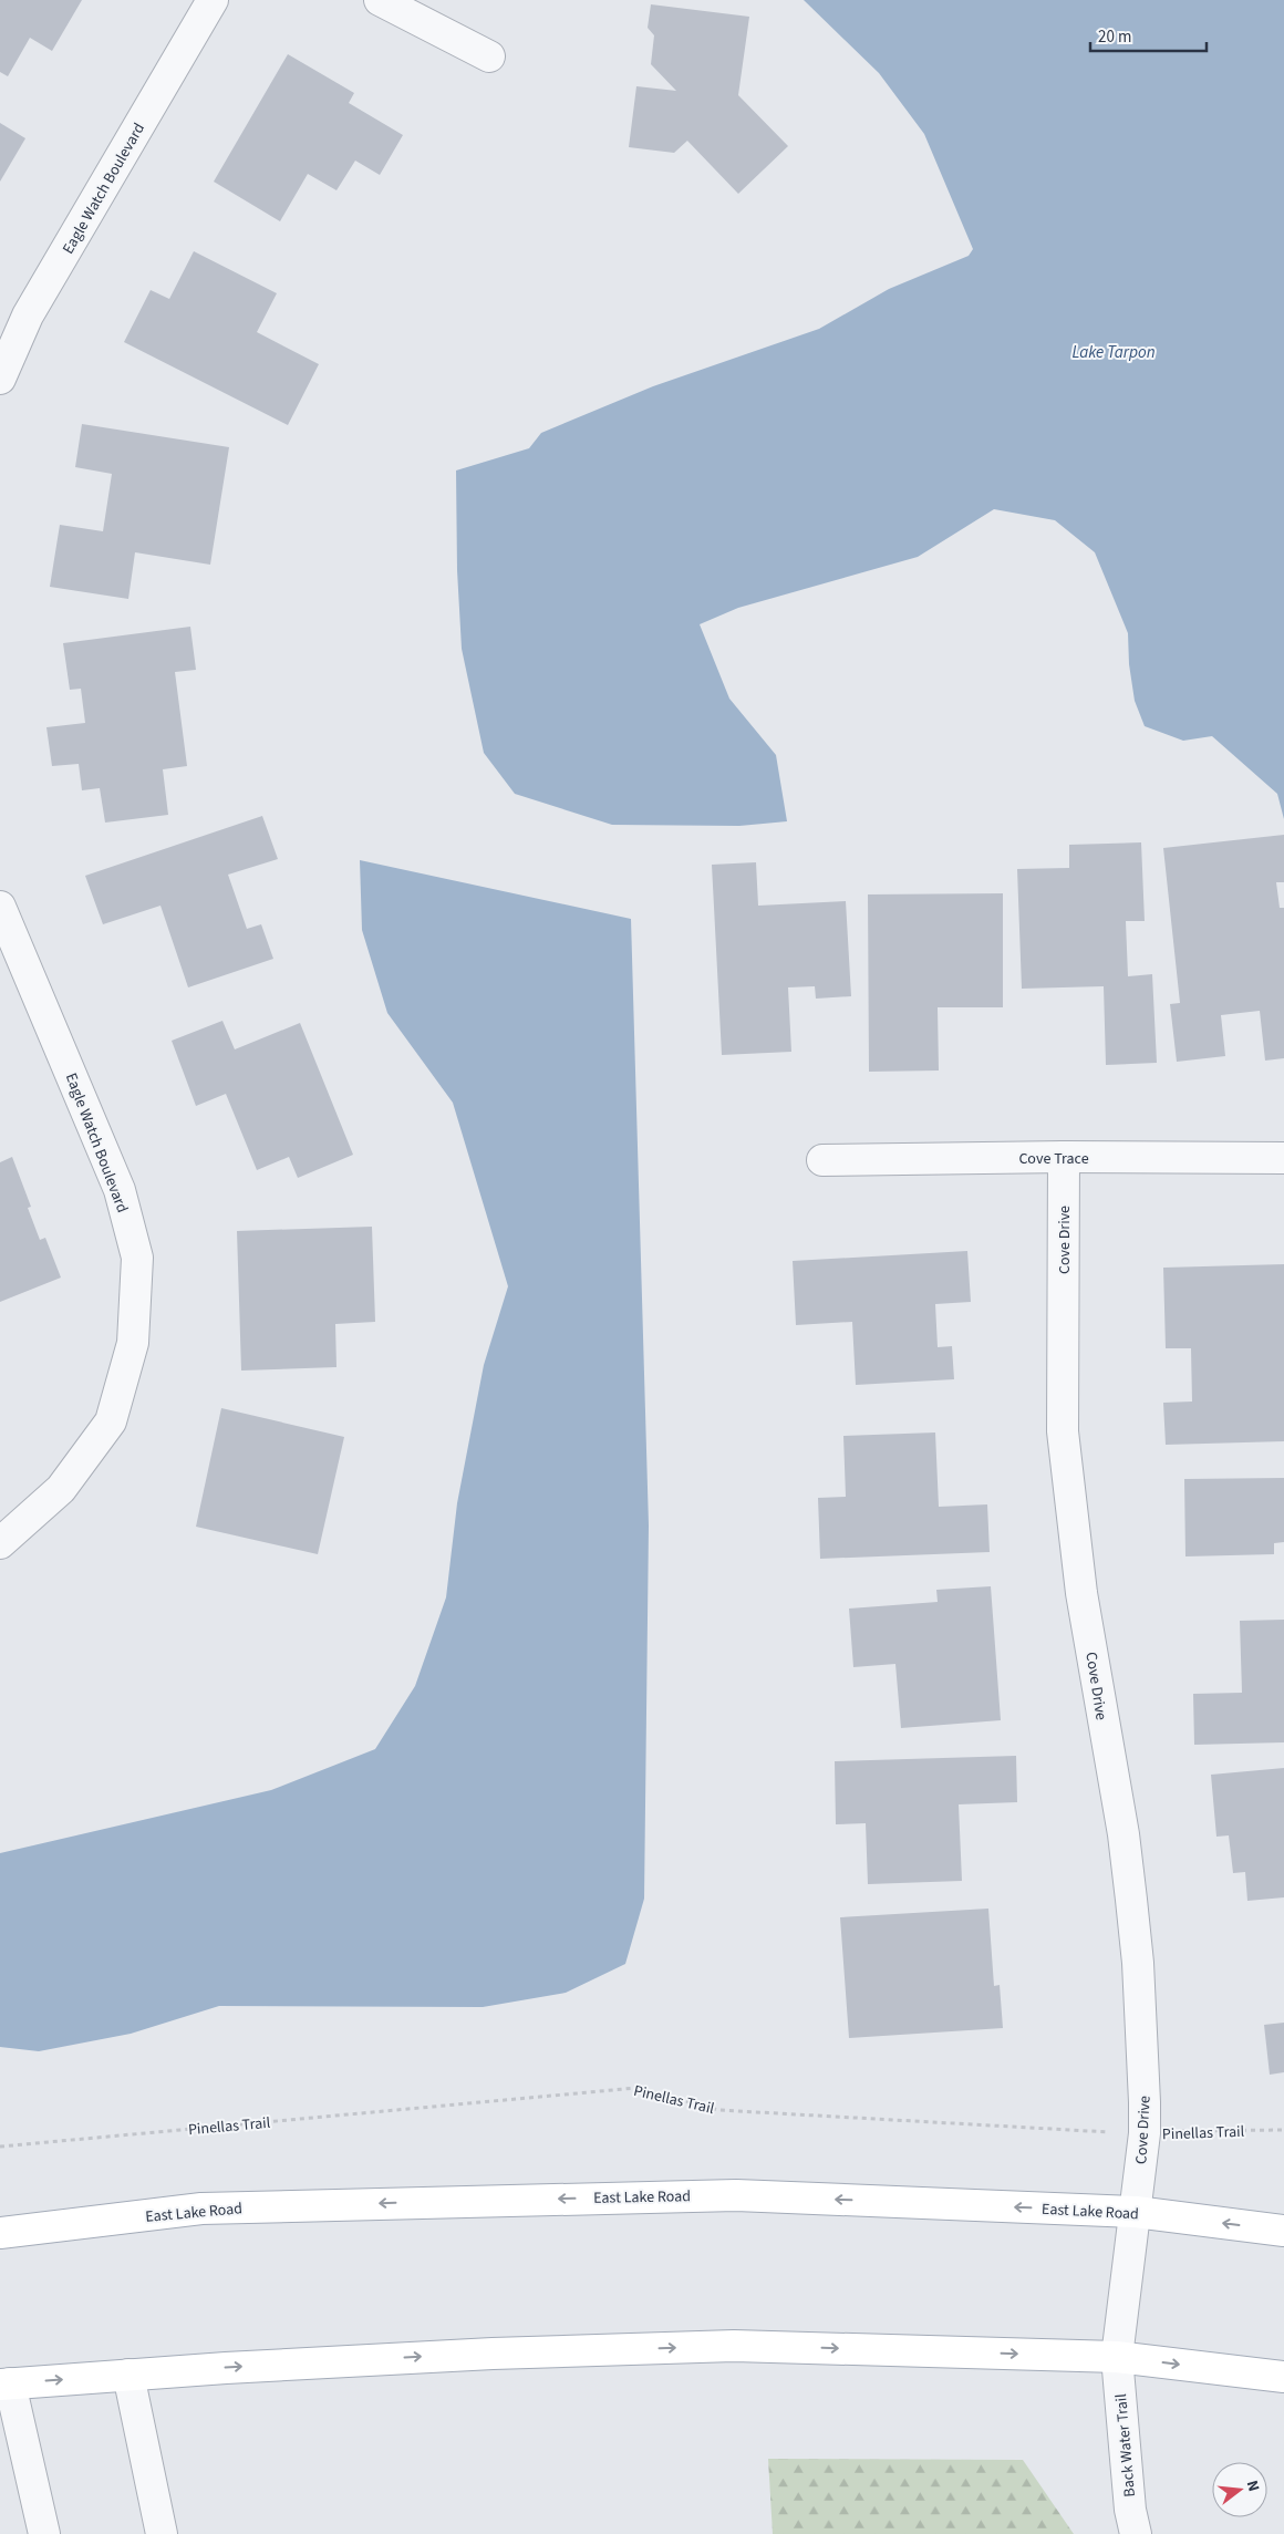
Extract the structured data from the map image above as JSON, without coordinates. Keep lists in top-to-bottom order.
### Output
{
  "streets": {
    "main road": ["East Lake Road"],
    "street": [
      "Eagle Watch Boulevard",
      "Cove Trace",
      "Cove Drive",
      "Back Water Trail"
    ],
    "path": ["Pinellas Trail"]
  },
  "crossings": [
    ["Cove Trace", "Cove Drive"],
    ["Cove Drive", "Pinellas Trail"],
    ["Cove Drive", "East Lake Road"],
    ["Cove Drive", "Back Water Trail"]
  ],
  "water": ["Lake Tarpon"],
  "scale_bar": "20 m",
  "north": "right"
}
